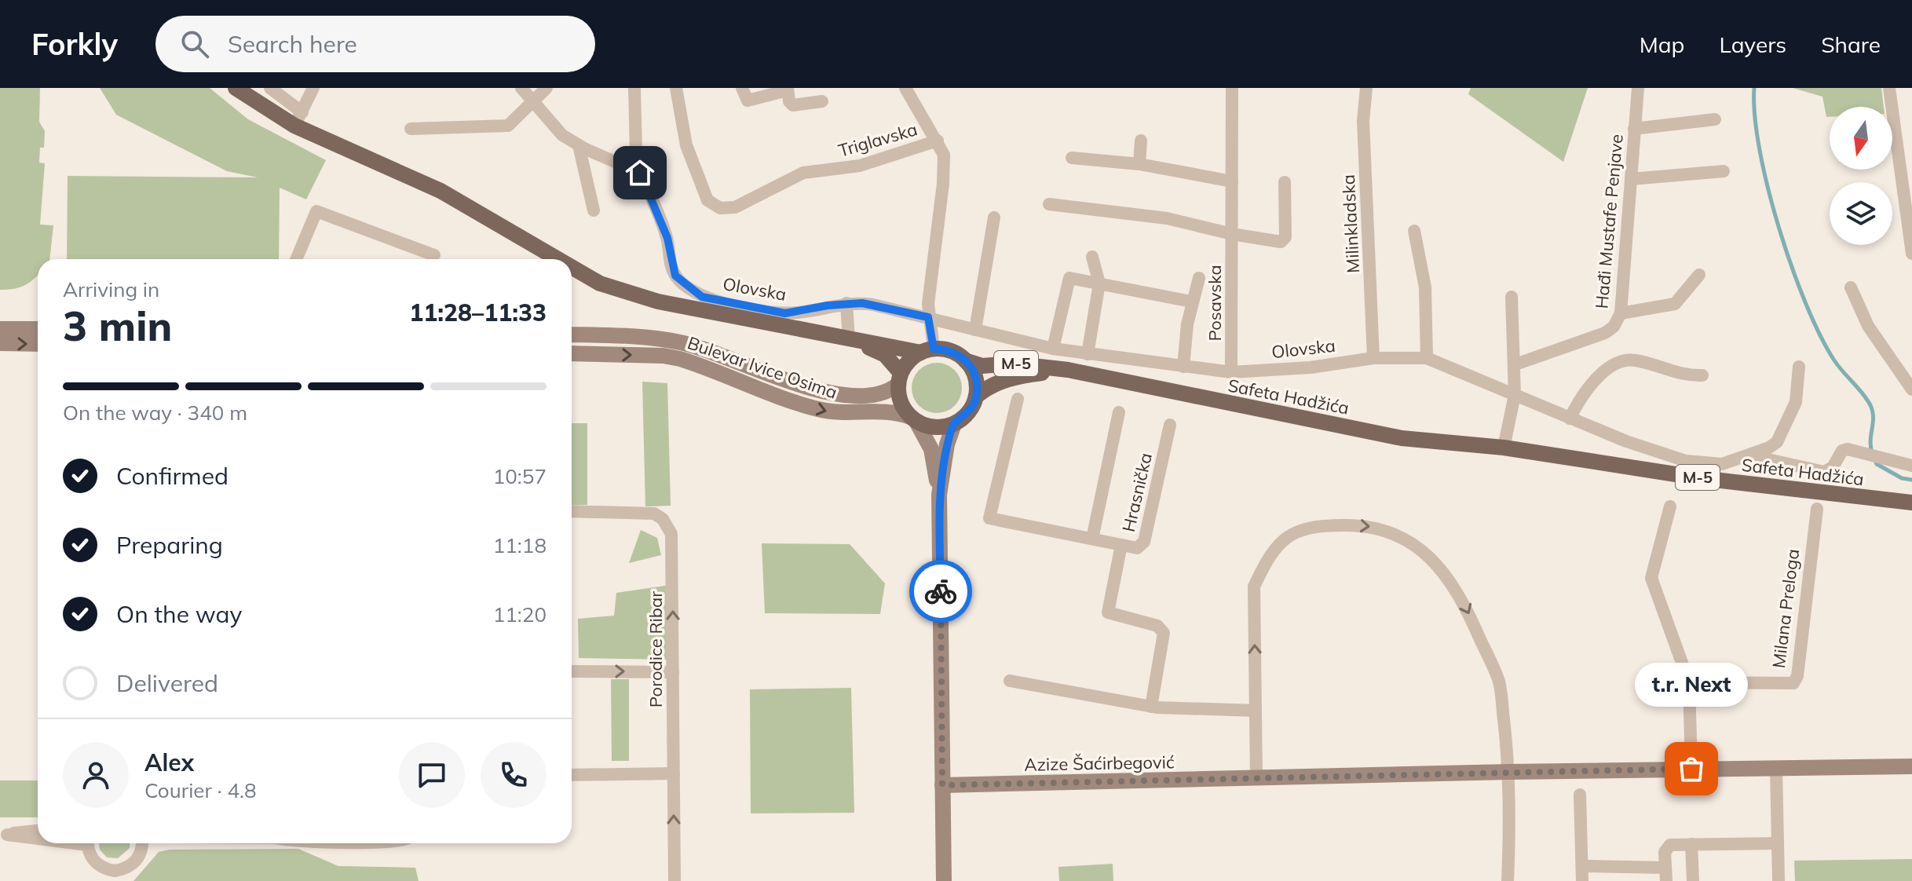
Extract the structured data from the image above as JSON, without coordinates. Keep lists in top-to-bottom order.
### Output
{
  "streets": {
    "main road": [
      "M-5",
      "Bulevar Ivice Osima",
      "Safeta Hadžića",
      "Azize Šaćirbegović"
    ],
    "street": [
      "Triglavska",
      "Hađi Mustafe Penjave",
      "Milinkladska",
      "Olovska",
      "Posavska",
      "Hrasnička",
      "Milana Preloga",
      "Porodice Ribar"
    ]
  },
  "crossings": [
    ["Triglavska", "Olovska"],
    ["Triglavska", "M-5"],
    ["Triglavska", "Bulevar Ivice Osima"],
    ["Triglavska", "Safeta Hadžića"],
    ["Milinkladska", "Olovska"],
    ["Olovska", "Posavska"],
    ["Olovska", "Safeta Hadžića"],
    ["M-5", "Bulevar Ivice Osima"],
    ["M-5", "Safeta Hadžića"],
    ["Bulevar Ivice Osima", "Safeta Hadžića"]
  ],
  "one_way": ["Porodice Ribar"],
  "places": ["t.r. Next"],
  "north": "bottom",
  "page": {
    "header": "Forkly",
    "search": "Search here",
    "nav": ["Map", "Layers", "Share"],
    "heading": ["3 min", "Arriving in", "11:28–11:33"],
    "panel": ["Alex", "Courier · 4.8"],
    "bar": "On the way · 340 m",
    "list": [
      ["Confirmed", "10:57"],
      ["Preparing", "11:18"],
      ["On the way", "11:20"],
      "Delivered"
    ],
    "bubble": "t.r. Next"
  }
}
